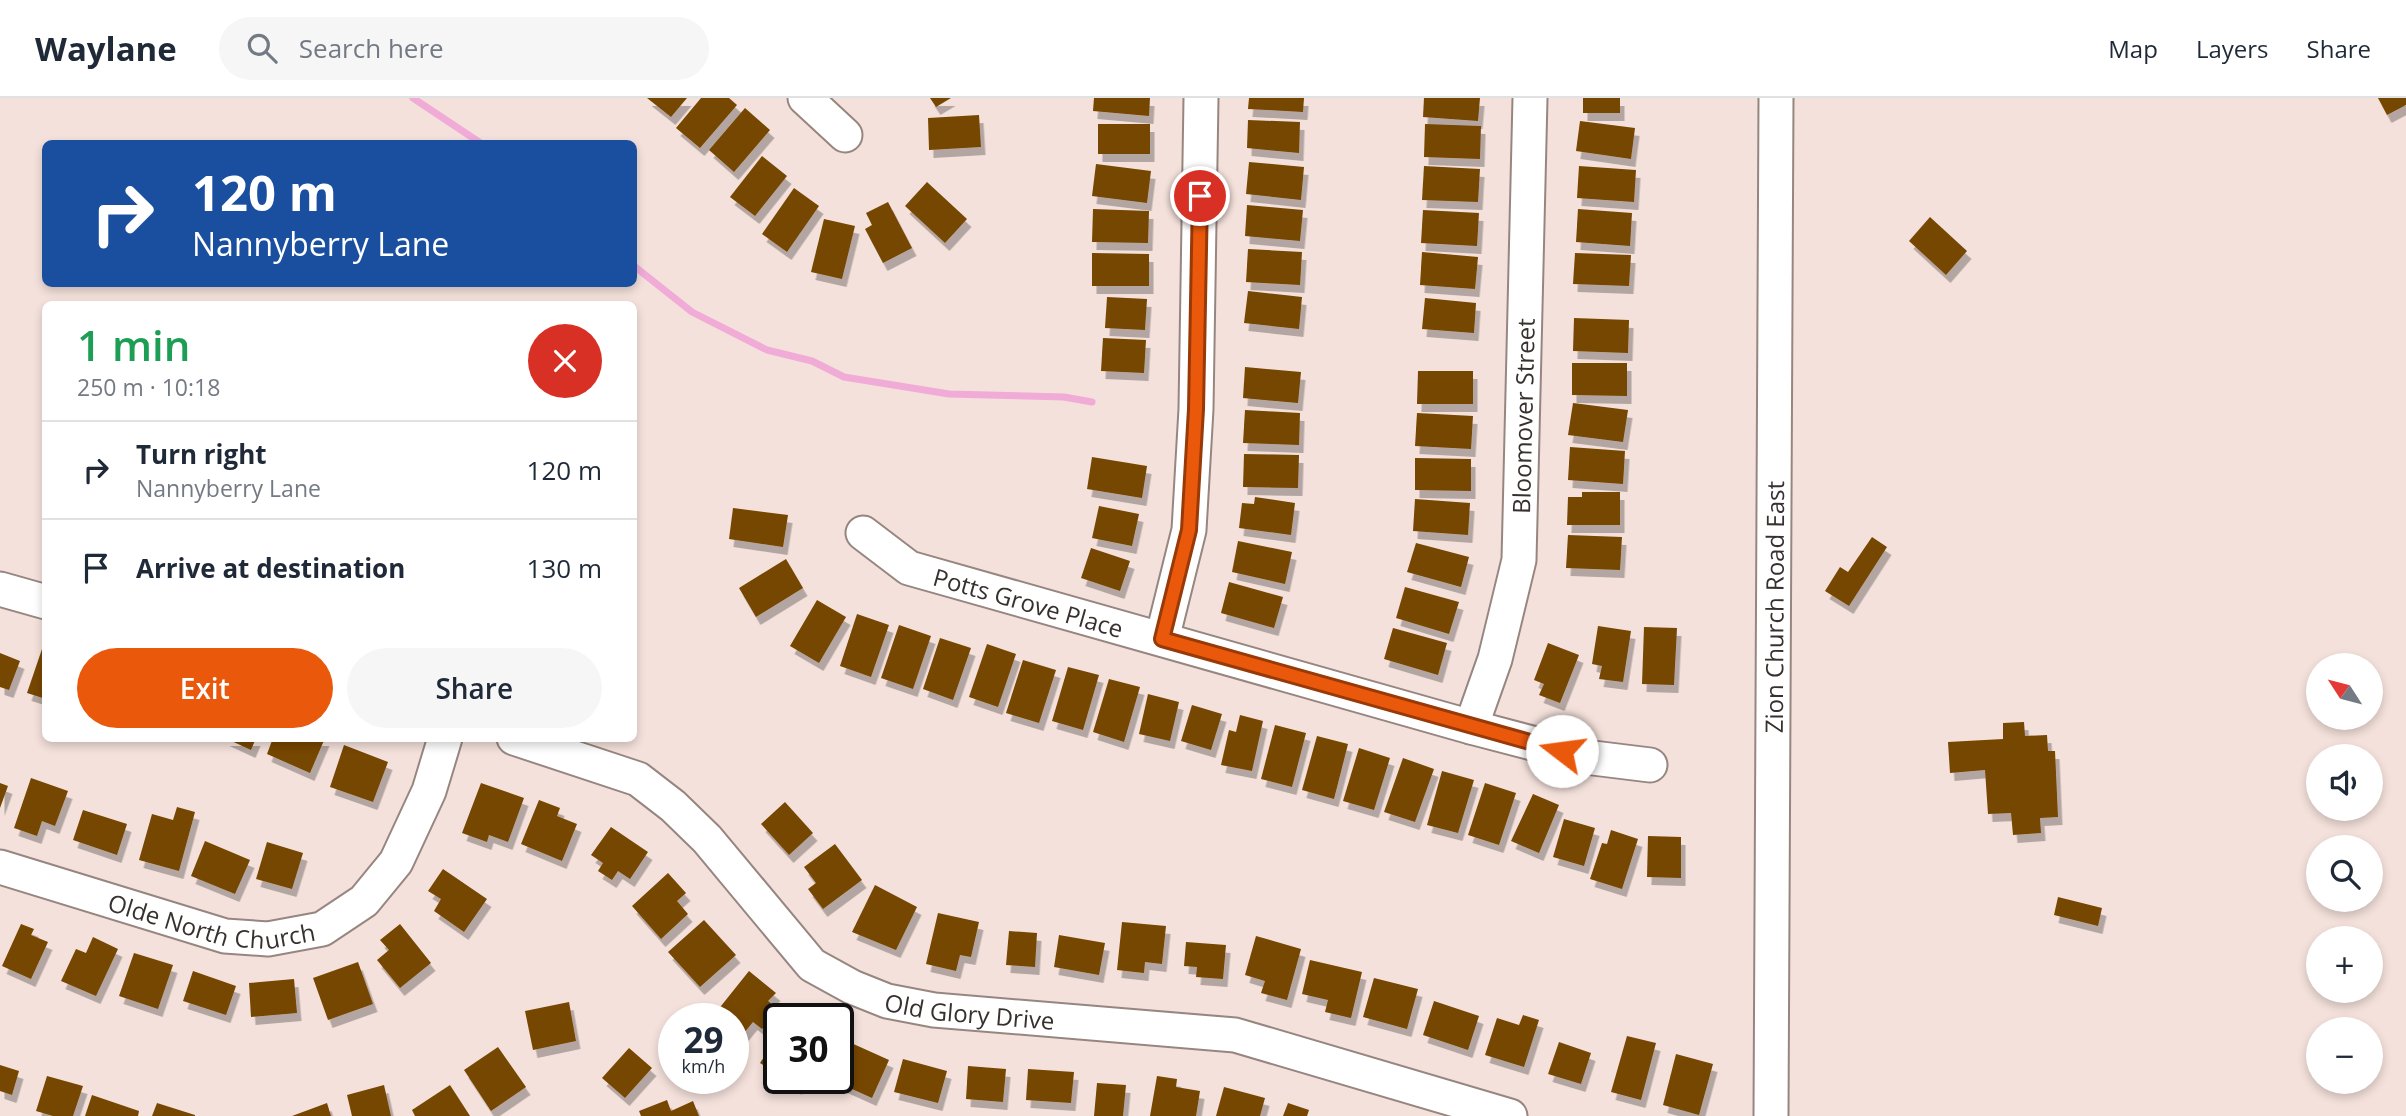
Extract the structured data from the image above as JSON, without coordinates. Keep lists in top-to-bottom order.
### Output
{
  "streets": {
    "street": [
      "Bloomover Street",
      "Potts Grove Place",
      "Zion Church Road East",
      "Olde North Church",
      "Old Glory Drive"
    ]
  },
  "crossings": [
    ["Bloomover Street", "Potts Grove Place"]
  ],
  "north": "top left",
  "page": {
    "header": "Waylane",
    "search": "Search here",
    "nav": ["Map", "Layers", "Share"],
    "turn": ["120 m", "Nannyberry Lane"],
    "heading": ["1 min", "250 m · 10:18"],
    "list": [
      {
        "name": "Turn right",
        "note": "Nannyberry Lane",
        "value": "120 m"
      },
      {
        "name": "Arrive at destination",
        "value": "130 m"
      }
    ],
    "buttons": ["Exit", "Share"],
    "map_buttons": ["+", "−"],
    "speed": "29 km/h",
    "limit": "30"
  }
}
